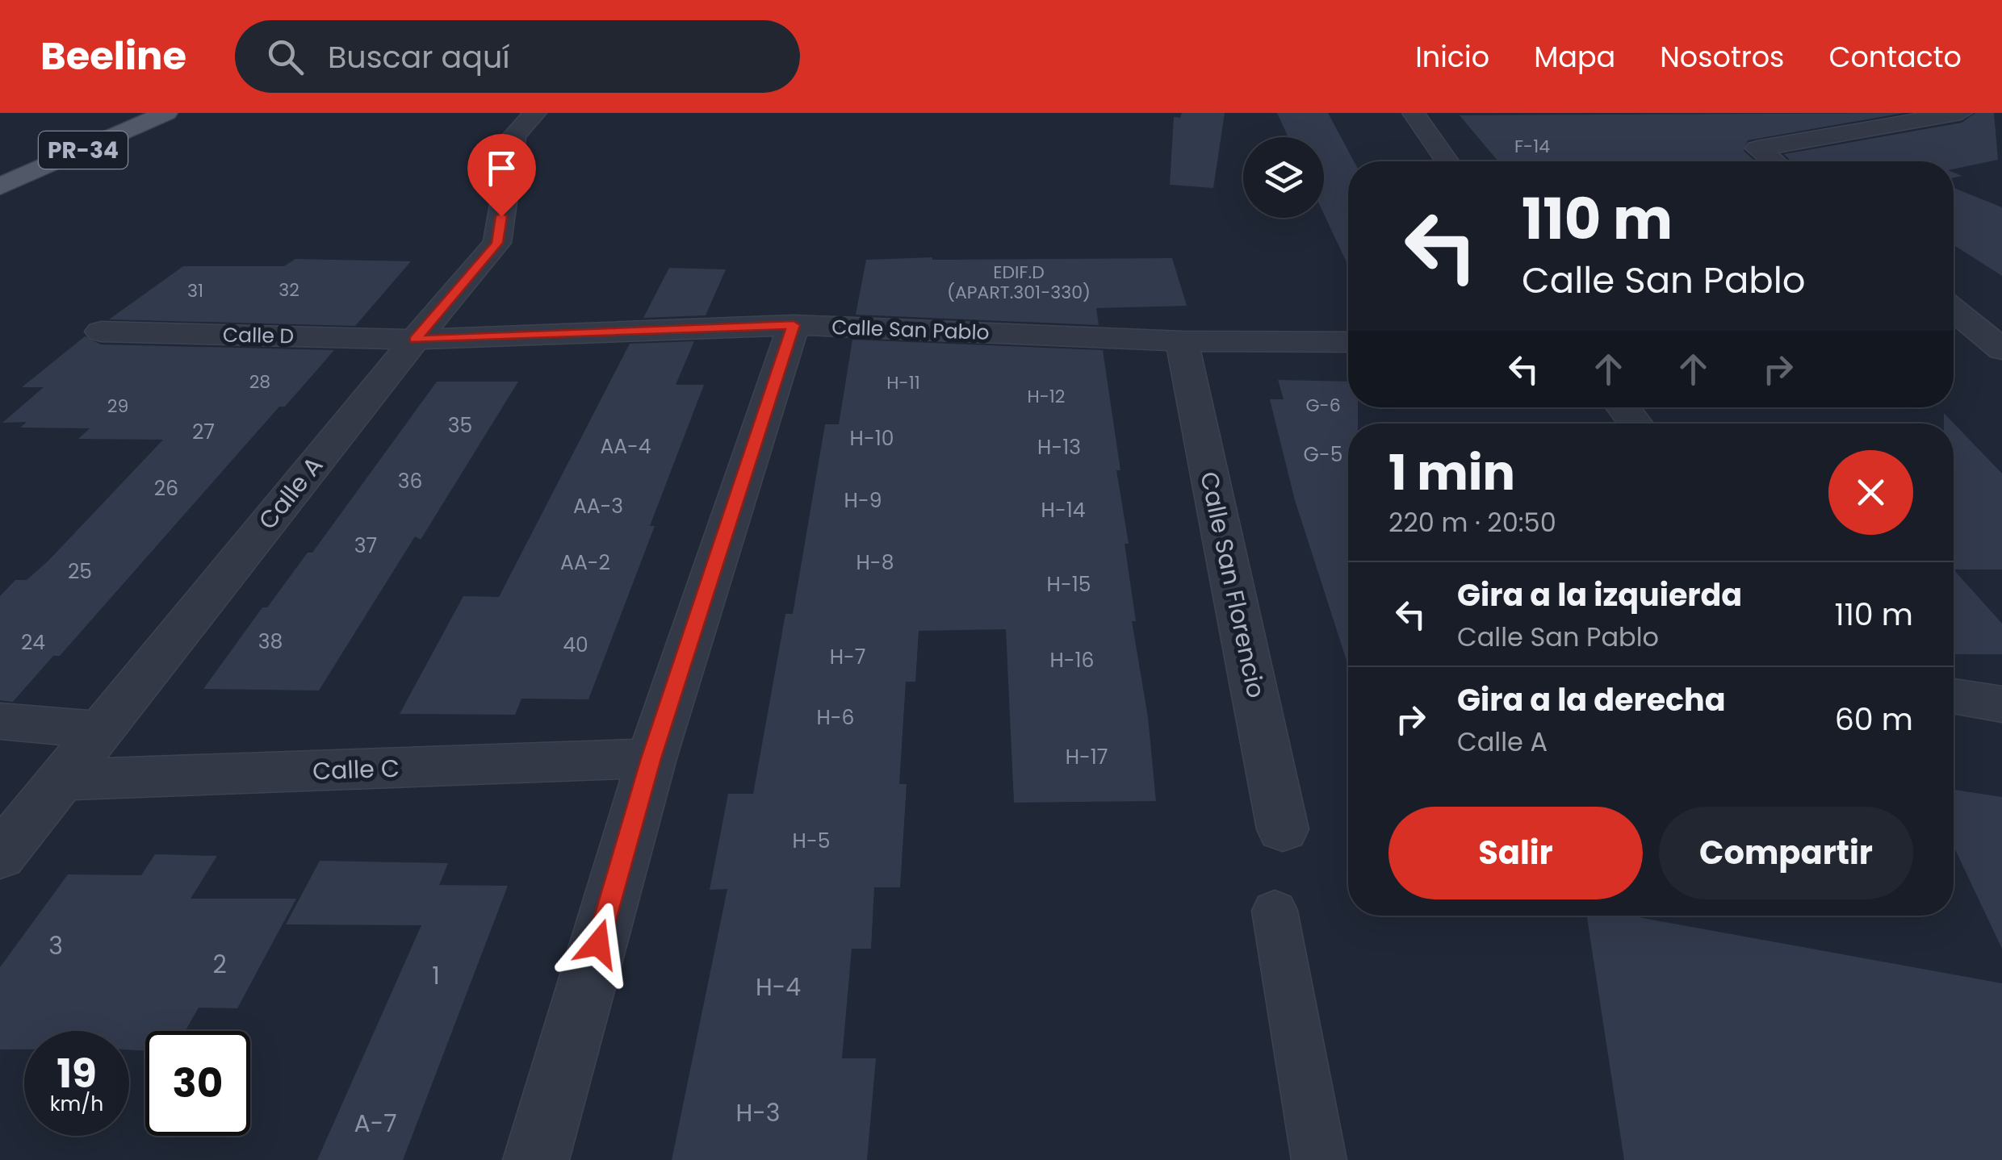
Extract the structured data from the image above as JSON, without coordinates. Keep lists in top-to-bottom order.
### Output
{
  "streets": {
    "main road": ["PR-34"],
    "street": [
      "Calle San Pablo",
      "Calle D",
      "Calle A",
      "Calle San Florencio",
      "Calle C"
    ]
  },
  "crossings": [
    ["Calle San Pablo", "Calle D"],
    ["Calle San Pablo", "Calle A"],
    ["Calle San Pablo", "Calle San Florencio"],
    ["Calle D", "Calle A"],
    ["Calle A", "Calle C"]
  ],
  "house_numbers": [
    "F-14",
    "EDIF.D (APART.301-330)",
    "32",
    "31",
    "28",
    "H-11",
    "H-12",
    "G-6",
    "29",
    "35",
    "27",
    "H-10",
    "AA-4",
    "H-13",
    "G-5",
    "36",
    "26",
    "H-9",
    "AA-3",
    "H-14",
    "37",
    "AA-2",
    "H-8",
    "25",
    "H-15",
    "38",
    "24",
    "40",
    "H-7",
    "H-16",
    "H-6",
    "H-17",
    "H-5",
    "3",
    "2",
    "1",
    "H-4",
    "H-3",
    "A-7"
  ],
  "page": {
    "header": "Beeline",
    "search": "Buscar aquí",
    "nav": [
      "Inicio",
      "Mapa",
      "Nosotros",
      "Contacto"
    ],
    "turn": ["110 m", "Calle San Pablo"],
    "heading": ["1 min", "220 m · 20:50"],
    "list": [
      {
        "name": "Gira a la izquierda",
        "note": "Calle San Pablo",
        "value": "110 m"
      },
      {
        "name": "Gira a la derecha",
        "note": "Calle A",
        "value": "60 m"
      }
    ],
    "buttons": ["Salir", "Compartir"],
    "speed": "19 km/h",
    "limit": "30"
  }
}
